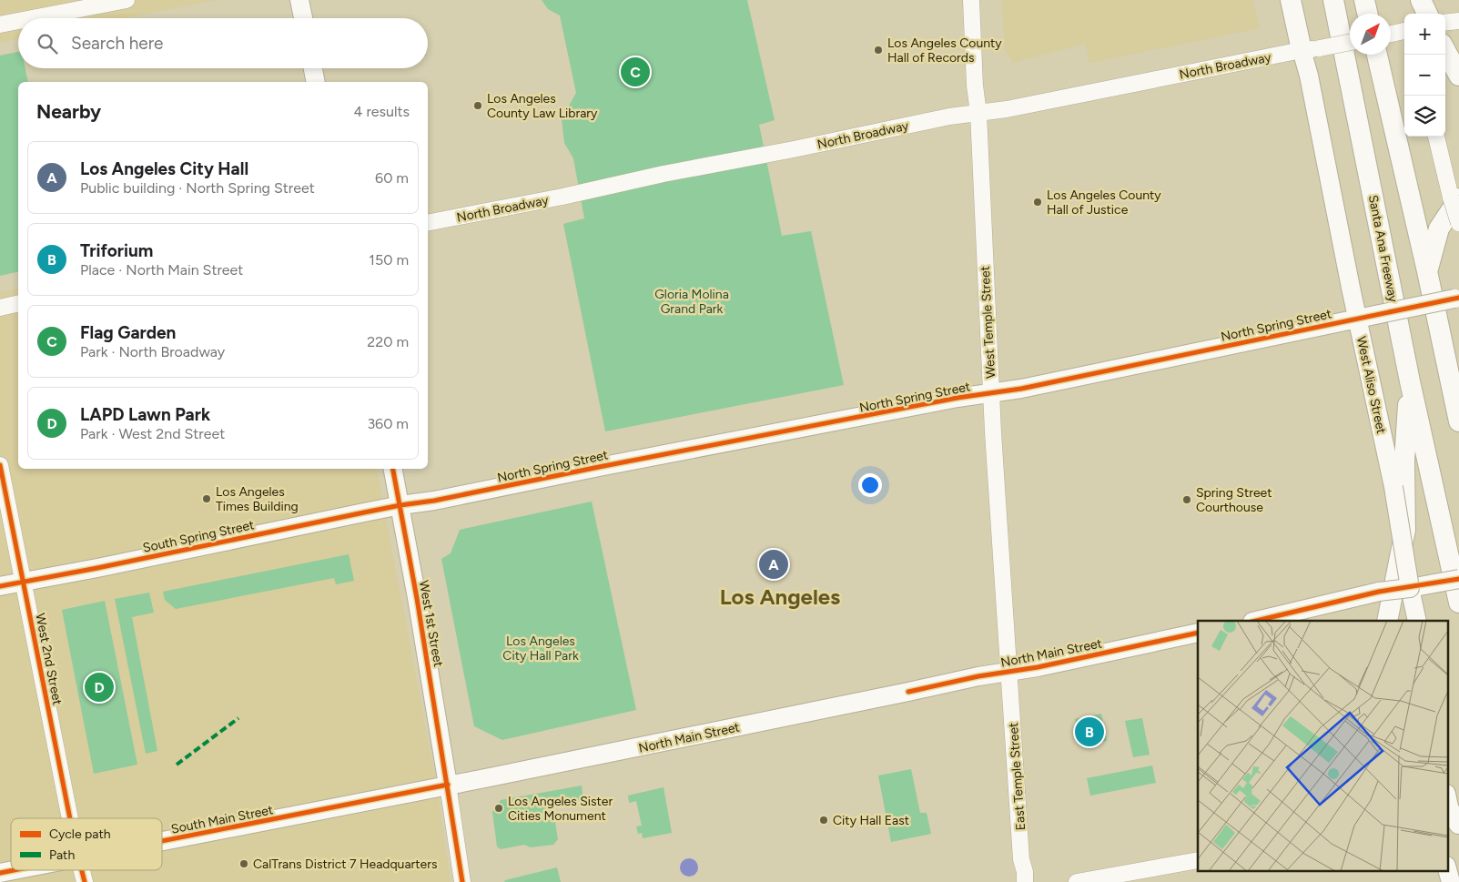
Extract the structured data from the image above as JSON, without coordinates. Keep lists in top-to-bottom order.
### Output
{
  "streets": {
    "highway": ["Santa Ana Freeway"],
    "main road": [
      "North Broadway",
      "West Temple Street",
      "North Spring Street",
      "West Aliso Street",
      "South Spring Street",
      "West 1st Street",
      "North Main Street",
      "West 2nd Street",
      "East Temple Street",
      "South Main Street"
    ]
  },
  "crossings": [
    ["North Broadway", "West Temple Street"],
    ["North Broadway", "West Aliso Street"],
    ["West Temple Street", "North Spring Street"],
    ["West Temple Street", "North Main Street"],
    ["West Temple Street", "East Temple Street"],
    ["North Spring Street", "West Aliso Street"],
    ["North Spring Street", "South Spring Street"],
    ["North Spring Street", "West 1st Street"],
    ["South Spring Street", "West 1st Street"],
    ["South Spring Street", "West 2nd Street"],
    ["West 1st Street", "North Main Street"],
    ["West 1st Street", "South Main Street"],
    ["North Main Street", "East Temple Street"],
    ["North Main Street", "South Main Street"]
  ],
  "districts": ["Los Angeles"],
  "parks": ["Gloria Molina Grand Park", "Los Angeles City Hall Park"],
  "places": [
    "Los Angeles County Hall of Records",
    "Los Angeles County Law Library",
    "Los Angeles County Hall of Justice",
    "Los Angeles Times Building",
    "Spring Street Courthouse",
    "Los Angeles Sister Cities Monument",
    "City Hall East",
    "CalTrans District 7 Headquarters"
  ],
  "legend": ["Cycle path", "Path"],
  "north": "top right",
  "page": {
    "map_buttons": ["+", "−"],
    "search": "Search here",
    "pins": [
      "C",
      "A",
      "D",
      "B"
    ],
    "heading": ["Nearby", "4 results"],
    "list": [
      {
        "mark": "A",
        "name": "Los Angeles City Hall",
        "note": "Public building · North Spring Street",
        "value": "60 m"
      },
      {
        "mark": "B",
        "name": "Triforium",
        "note": "Place · North Main Street",
        "value": "150 m"
      },
      {
        "mark": "C",
        "name": "Flag Garden",
        "note": "Park · North Broadway",
        "value": "220 m"
      },
      {
        "mark": "D",
        "name": "LAPD Lawn Park",
        "note": "Park · West 2nd Street",
        "value": "360 m"
      }
    ]
  }
}
